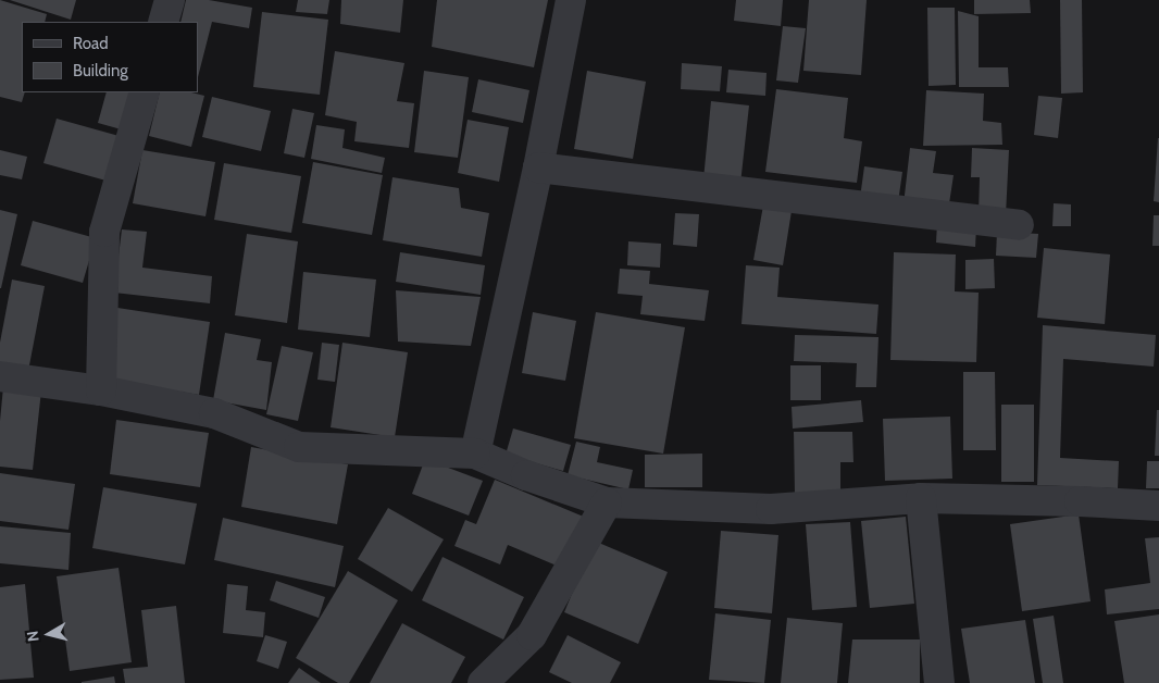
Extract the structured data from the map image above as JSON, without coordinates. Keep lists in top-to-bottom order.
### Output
{
  "legend": ["Road", "Building"],
  "north": "left"
}
